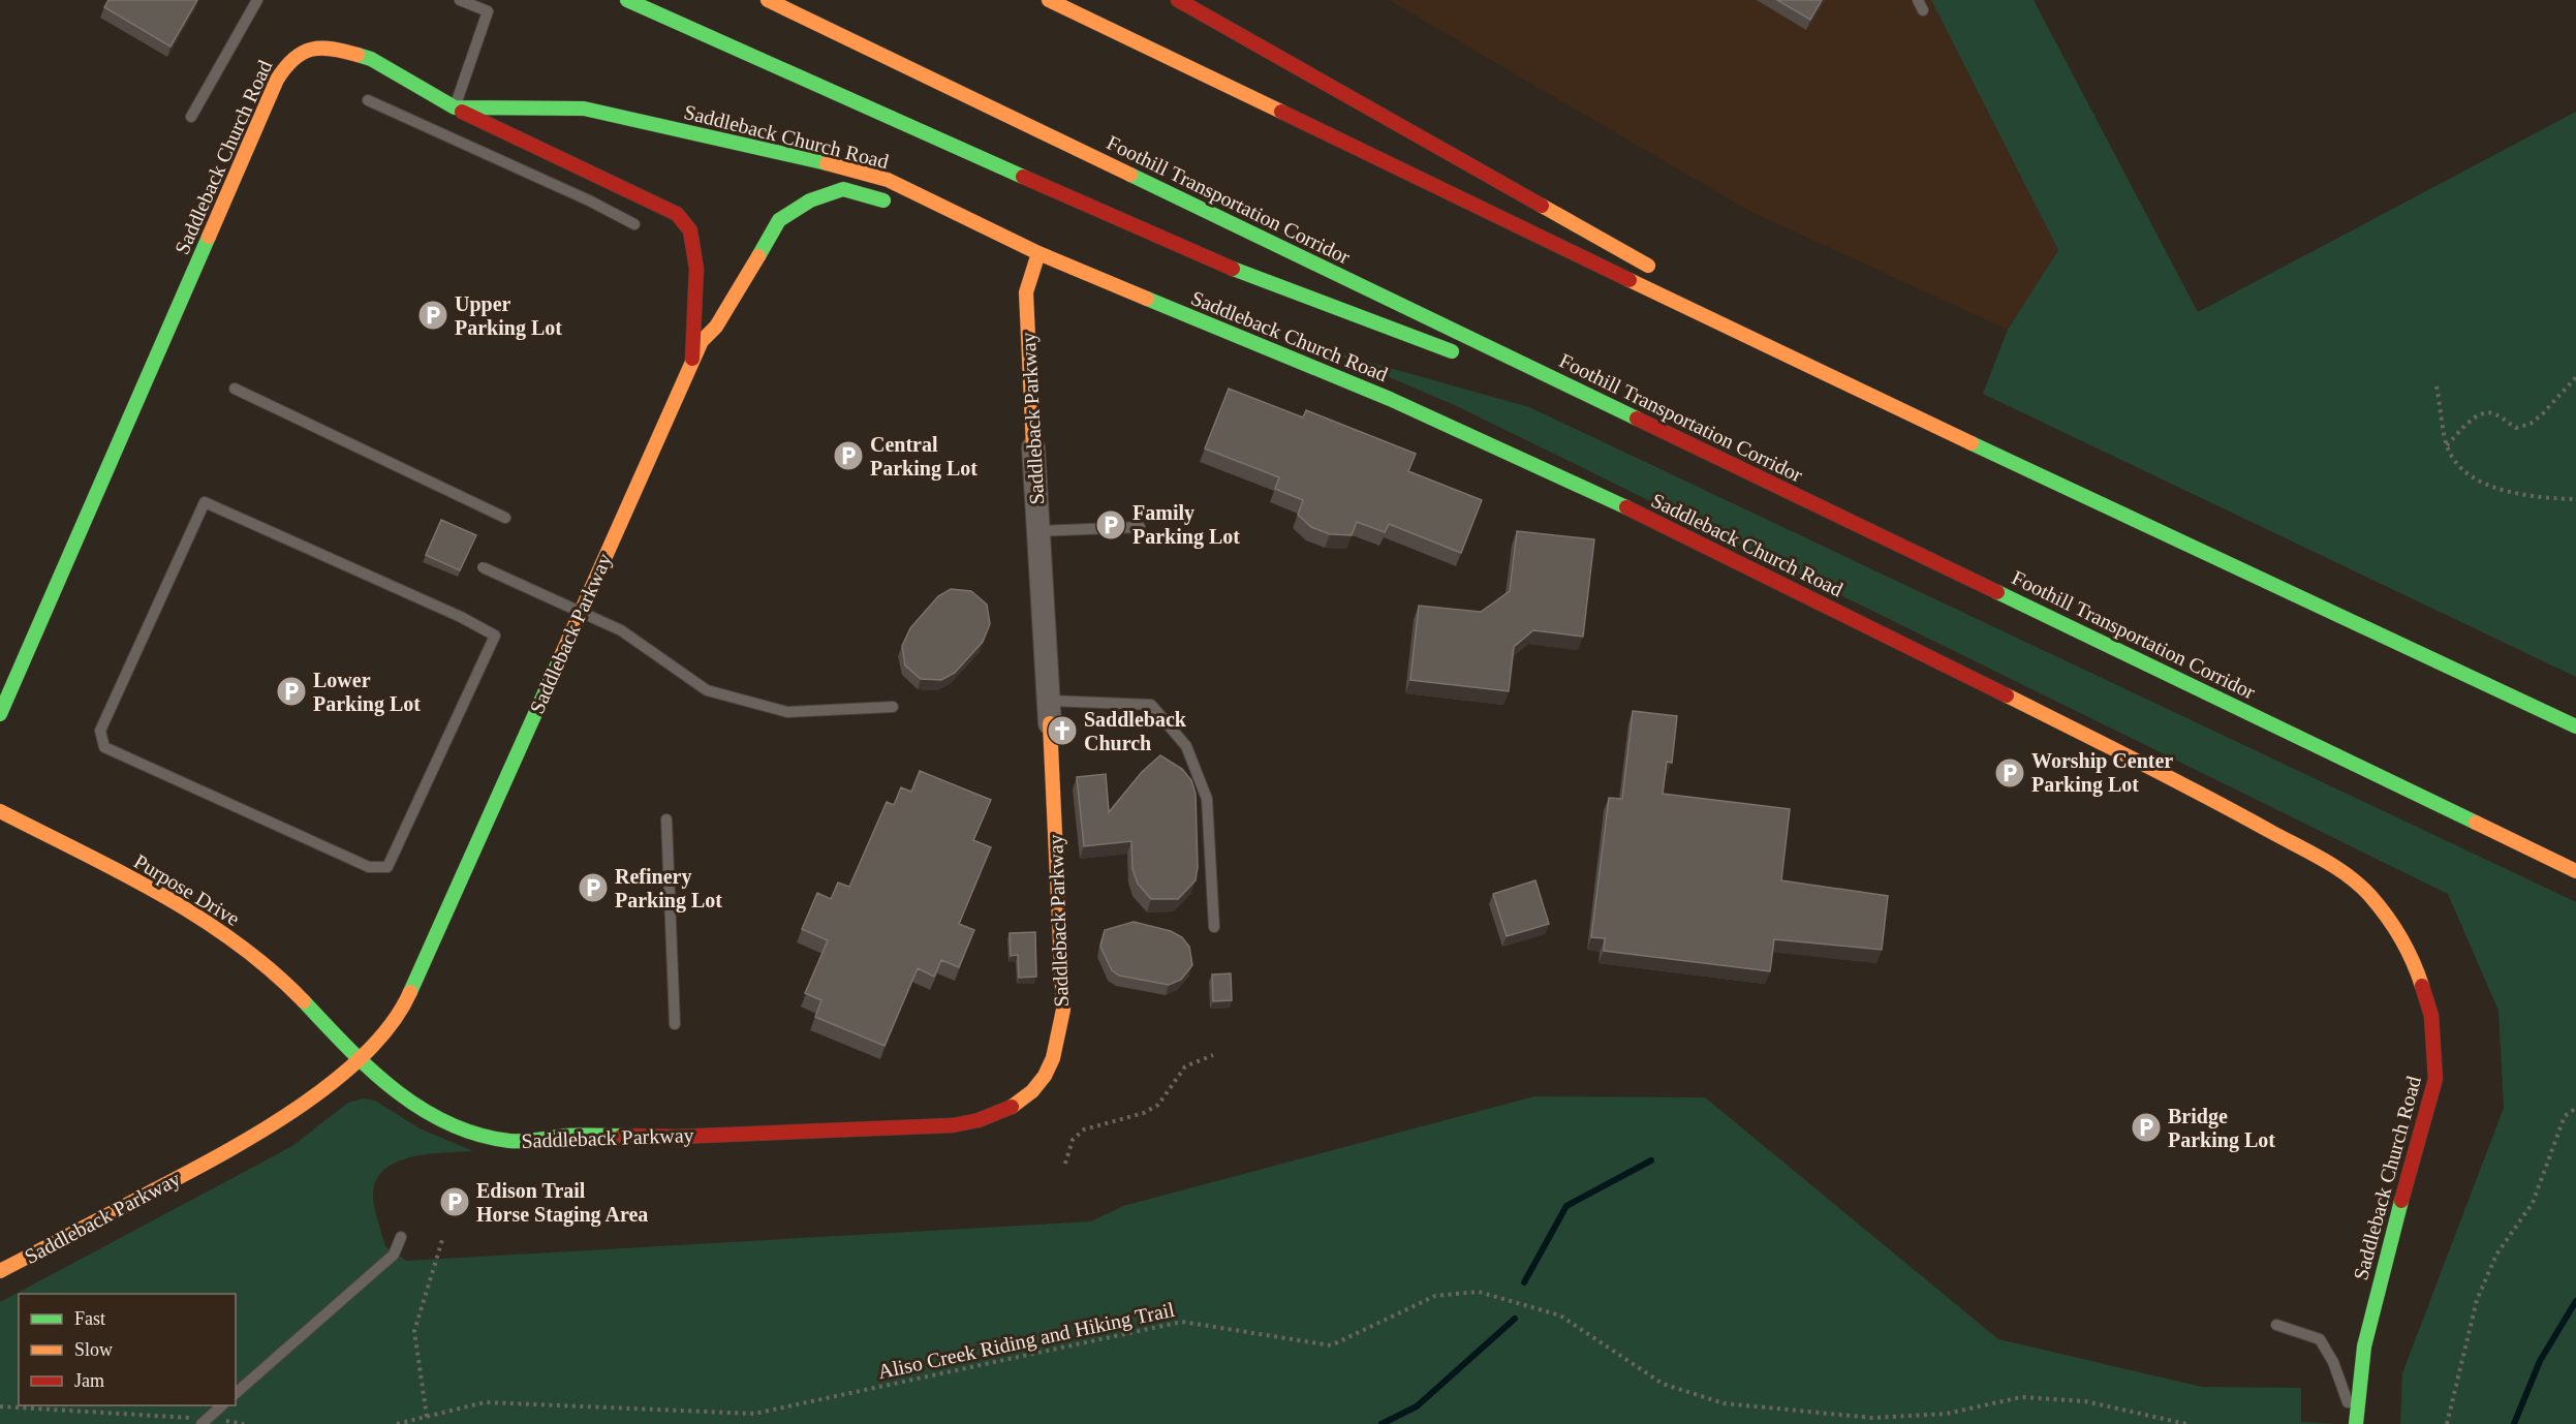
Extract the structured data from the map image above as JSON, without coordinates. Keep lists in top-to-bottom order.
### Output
{
  "streets": {
    "main road": [
      "Saddleback Church Road",
      "Foothill Transportation Corridor",
      "Saddleback Parkway",
      "Purpose Drive"
    ],
    "path": ["Aliso Creek Riding and Hiking Trail"]
  },
  "crossings": [
    ["Saddleback Church Road", "Saddleback Parkway"],
    ["Saddleback Parkway", "Purpose Drive"]
  ],
  "places": {
    "parking": [
      "Upper Parking Lot",
      "Central Parking Lot",
      "Family Parking Lot",
      "Lower Parking Lot",
      "Worship Center Parking Lot",
      "Refinery Parking Lot",
      "Bridge Parking Lot",
      "Edison Trail Horse Staging Area"
    ],
    "church": ["Saddleback Church"]
  },
  "legend": ["Fast", "Slow", "Jam"]
}
